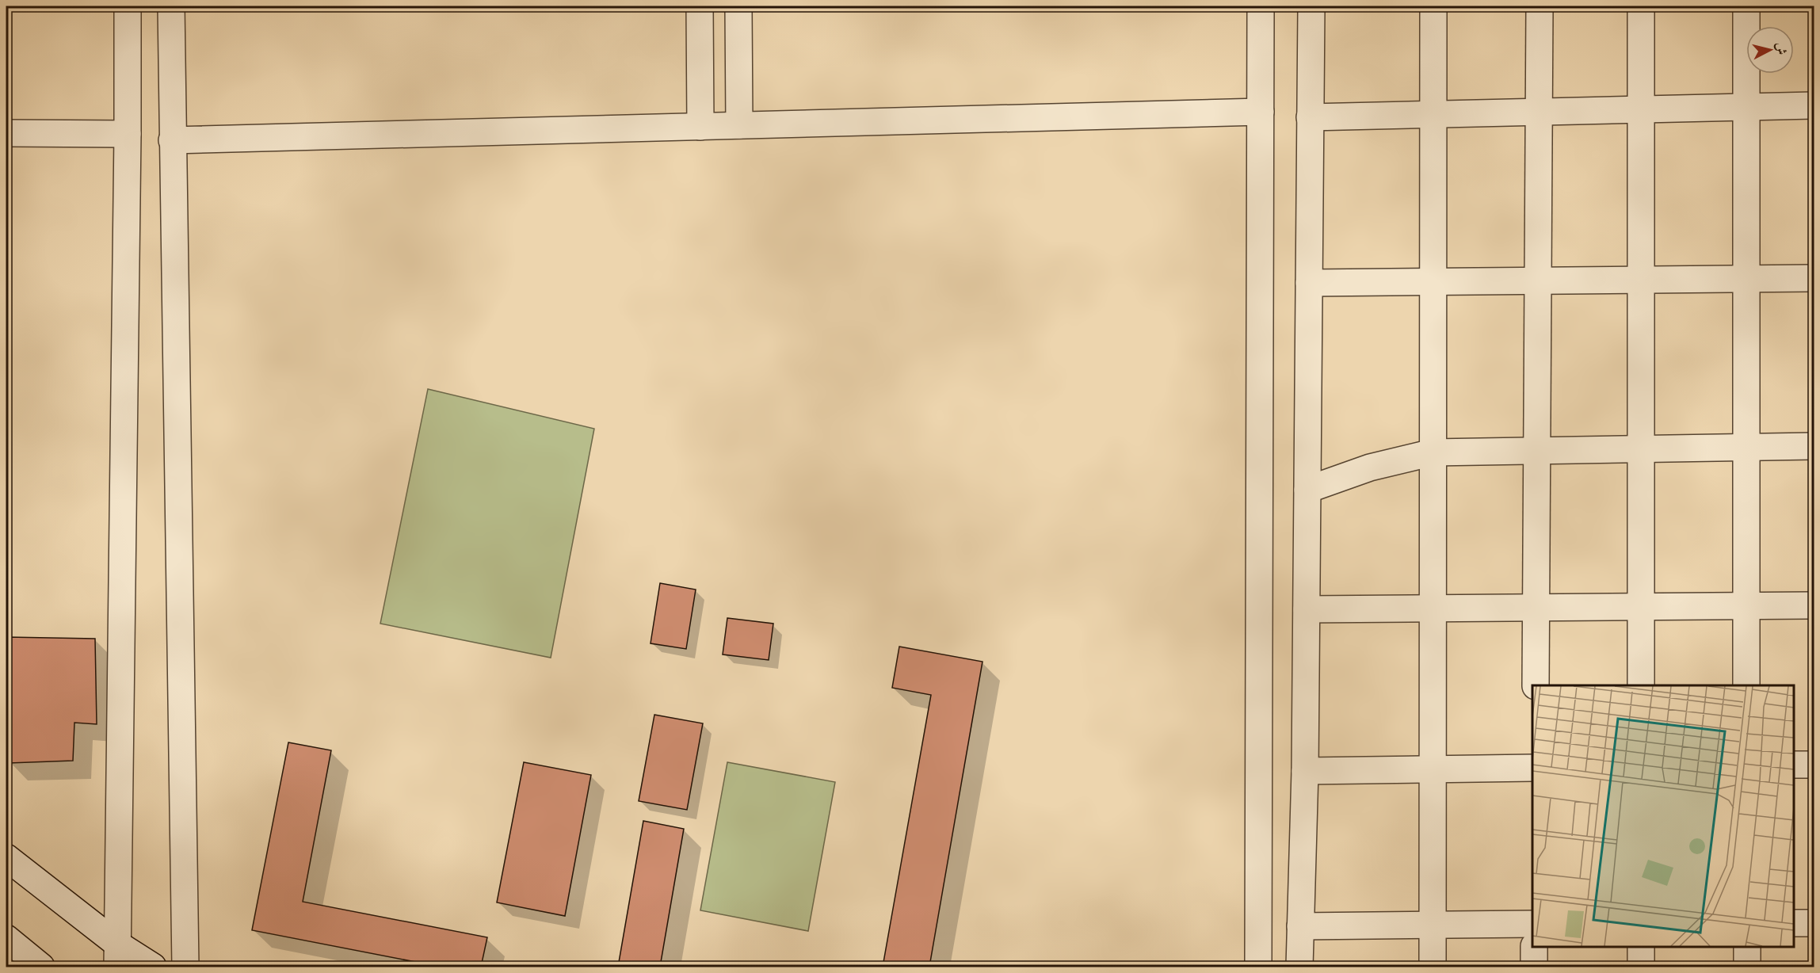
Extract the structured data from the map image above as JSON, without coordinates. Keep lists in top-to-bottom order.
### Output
{
  "north": "right"
}
